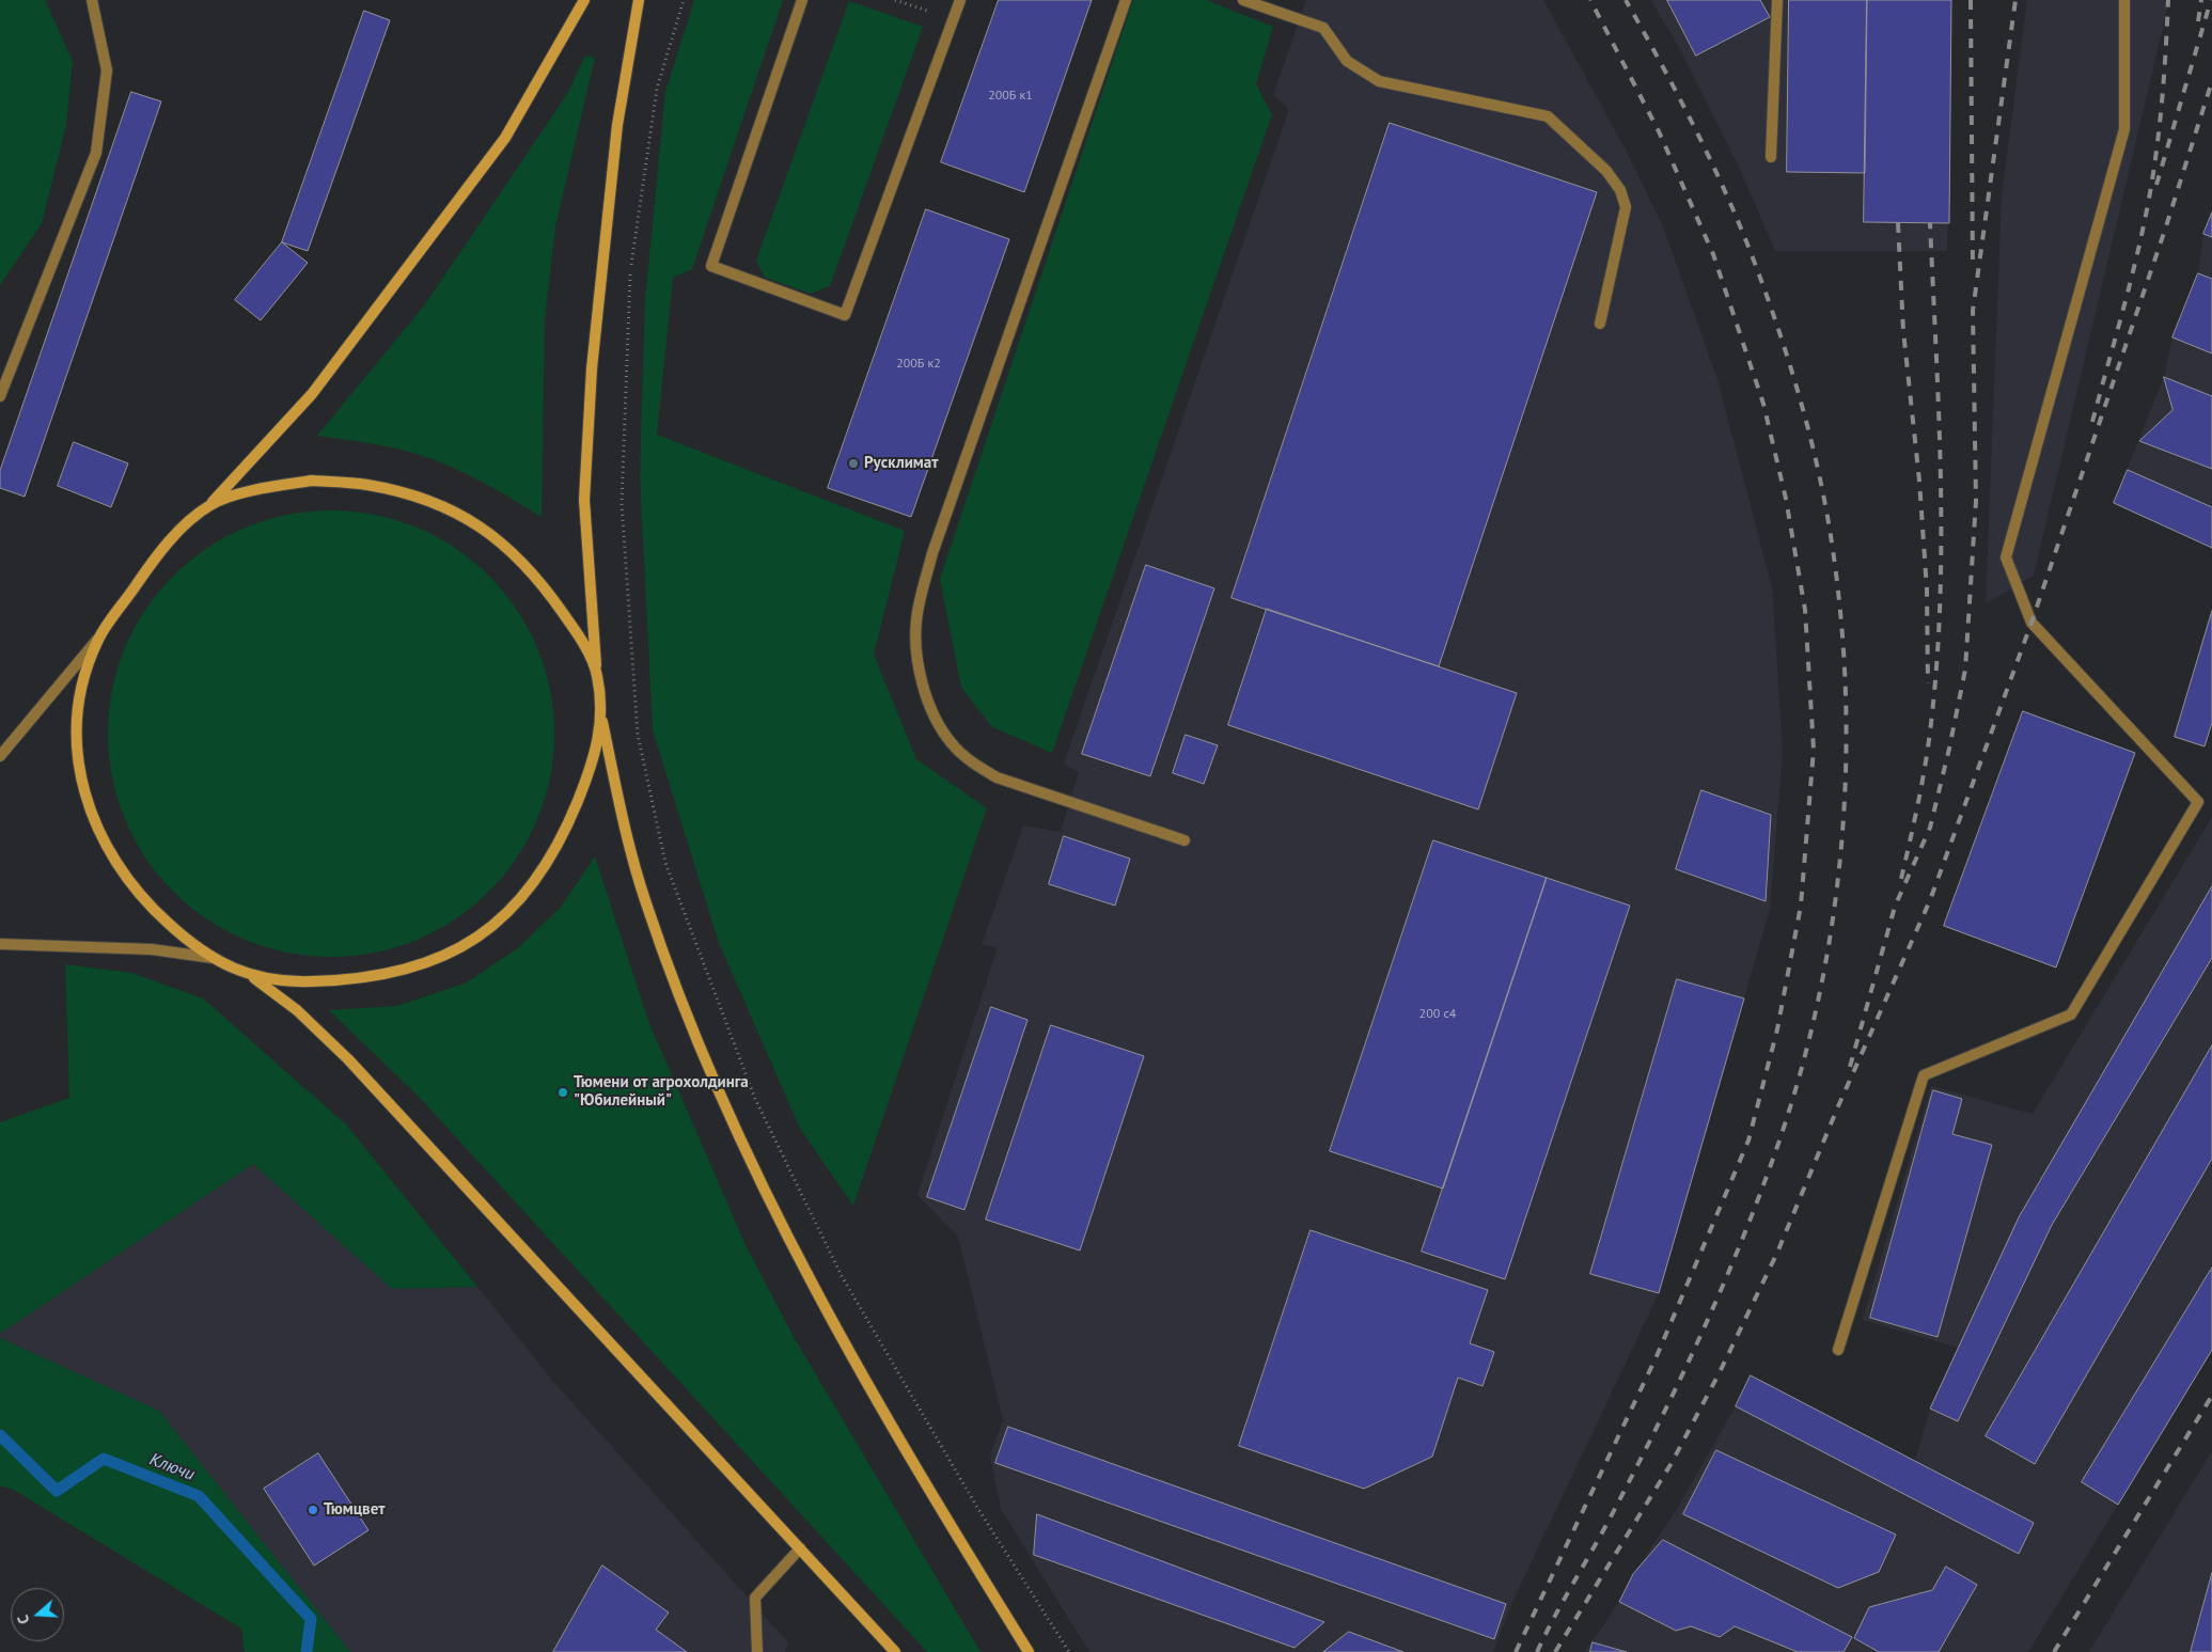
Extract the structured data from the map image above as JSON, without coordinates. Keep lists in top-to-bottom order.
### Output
{
  "water": ["Ключи"],
  "places": ["Русклимат", "Тюмени от агрохолдинга \"Юбилейный\"", "Тюмцвет"],
  "house_numbers": ["200Б к1", "200Б к2", "200 с4"],
  "north": "left"
}
